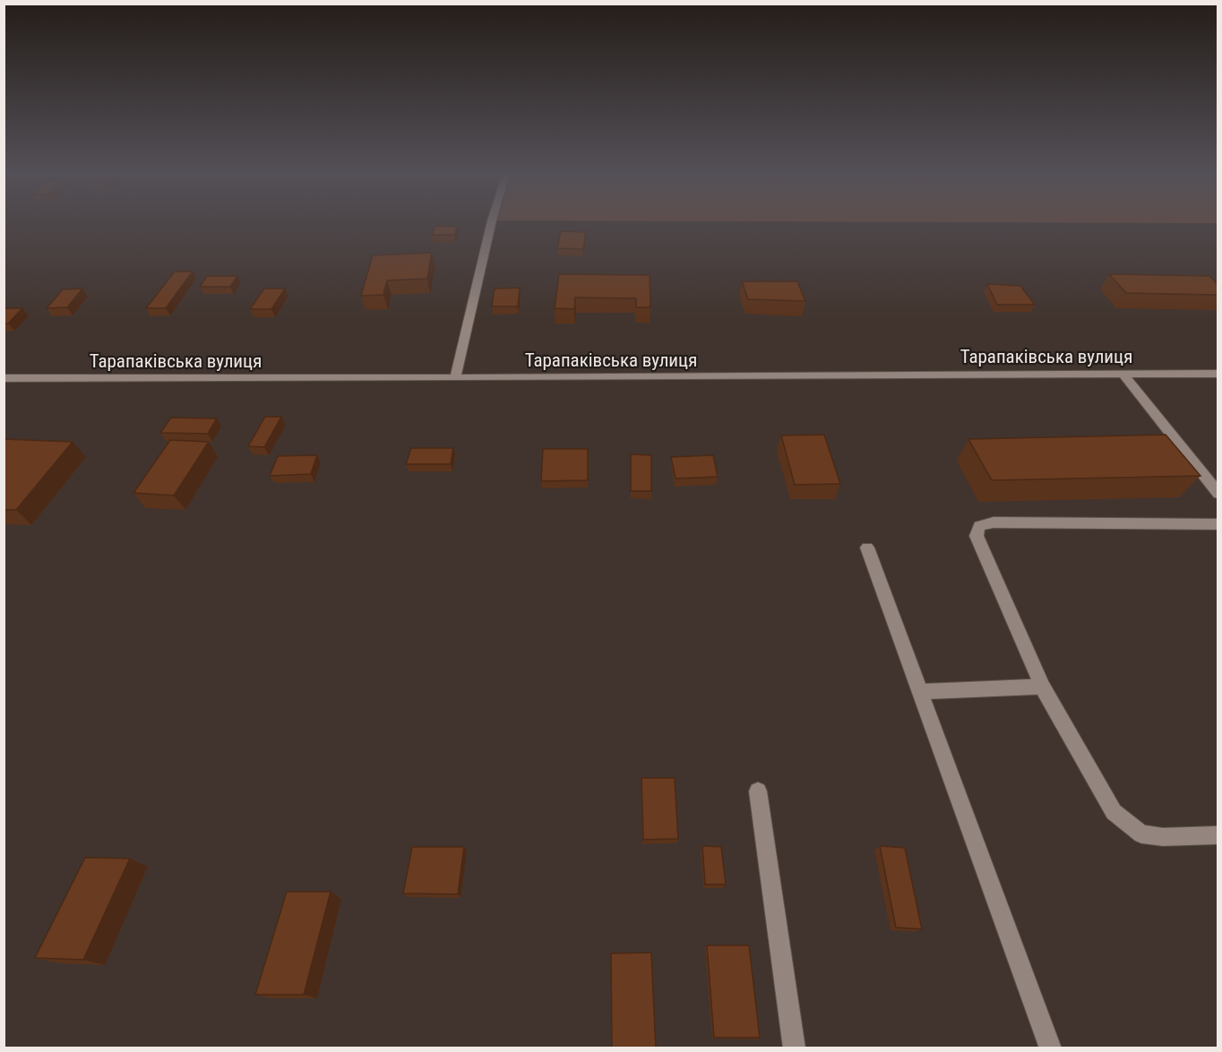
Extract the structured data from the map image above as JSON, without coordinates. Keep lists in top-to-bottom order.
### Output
{
  "streets": {
    "street": ["Тарапаківська вулиця"]
  }
}
